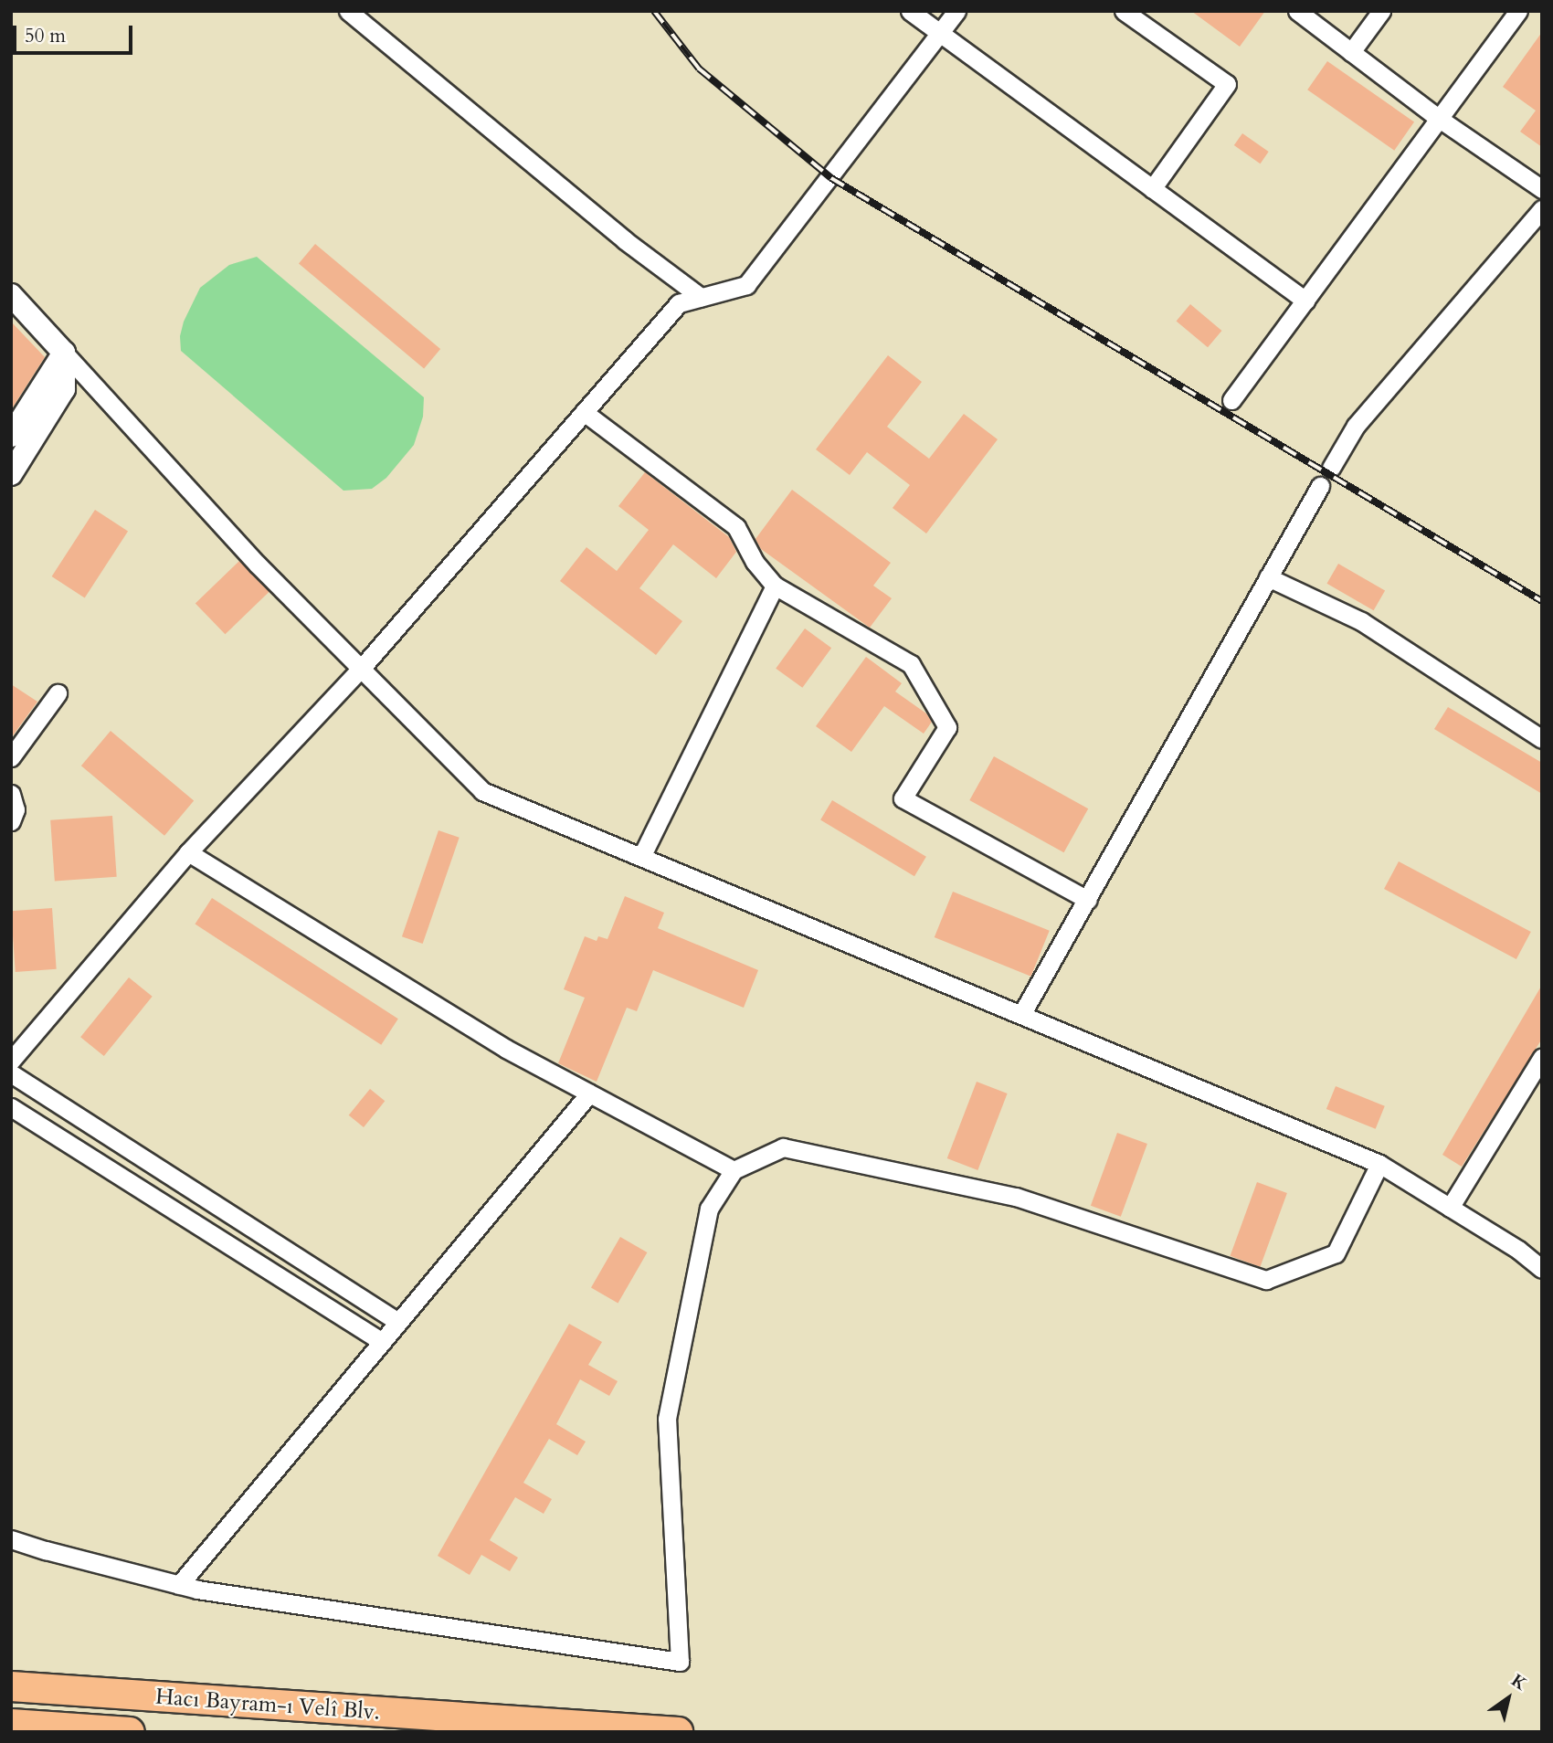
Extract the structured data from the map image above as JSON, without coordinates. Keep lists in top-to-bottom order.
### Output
{
  "streets": {
    "highway": ["Hacı Bayram-ı Velî Blv."]
  },
  "scale_bar": "50 m",
  "north": "top right"
}
